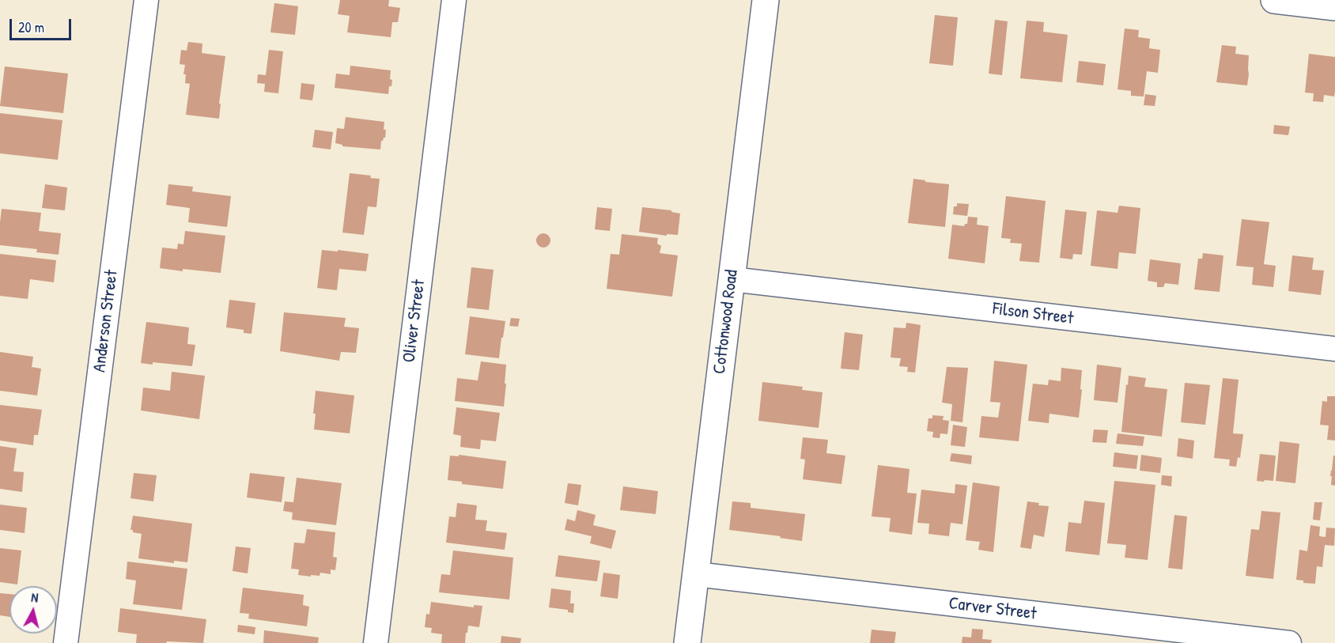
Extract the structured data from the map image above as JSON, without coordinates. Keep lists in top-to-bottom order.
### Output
{
  "streets": {
    "street": [
      "Filson Street",
      "Anderson Street",
      "Oliver Street",
      "Cottonwood Road",
      "Carver Street"
    ]
  },
  "crossings": [
    ["Filson Street", "Cottonwood Road"],
    ["Cottonwood Road", "Carver Street"]
  ],
  "scale_bar": "20 m",
  "north": "top"
}
